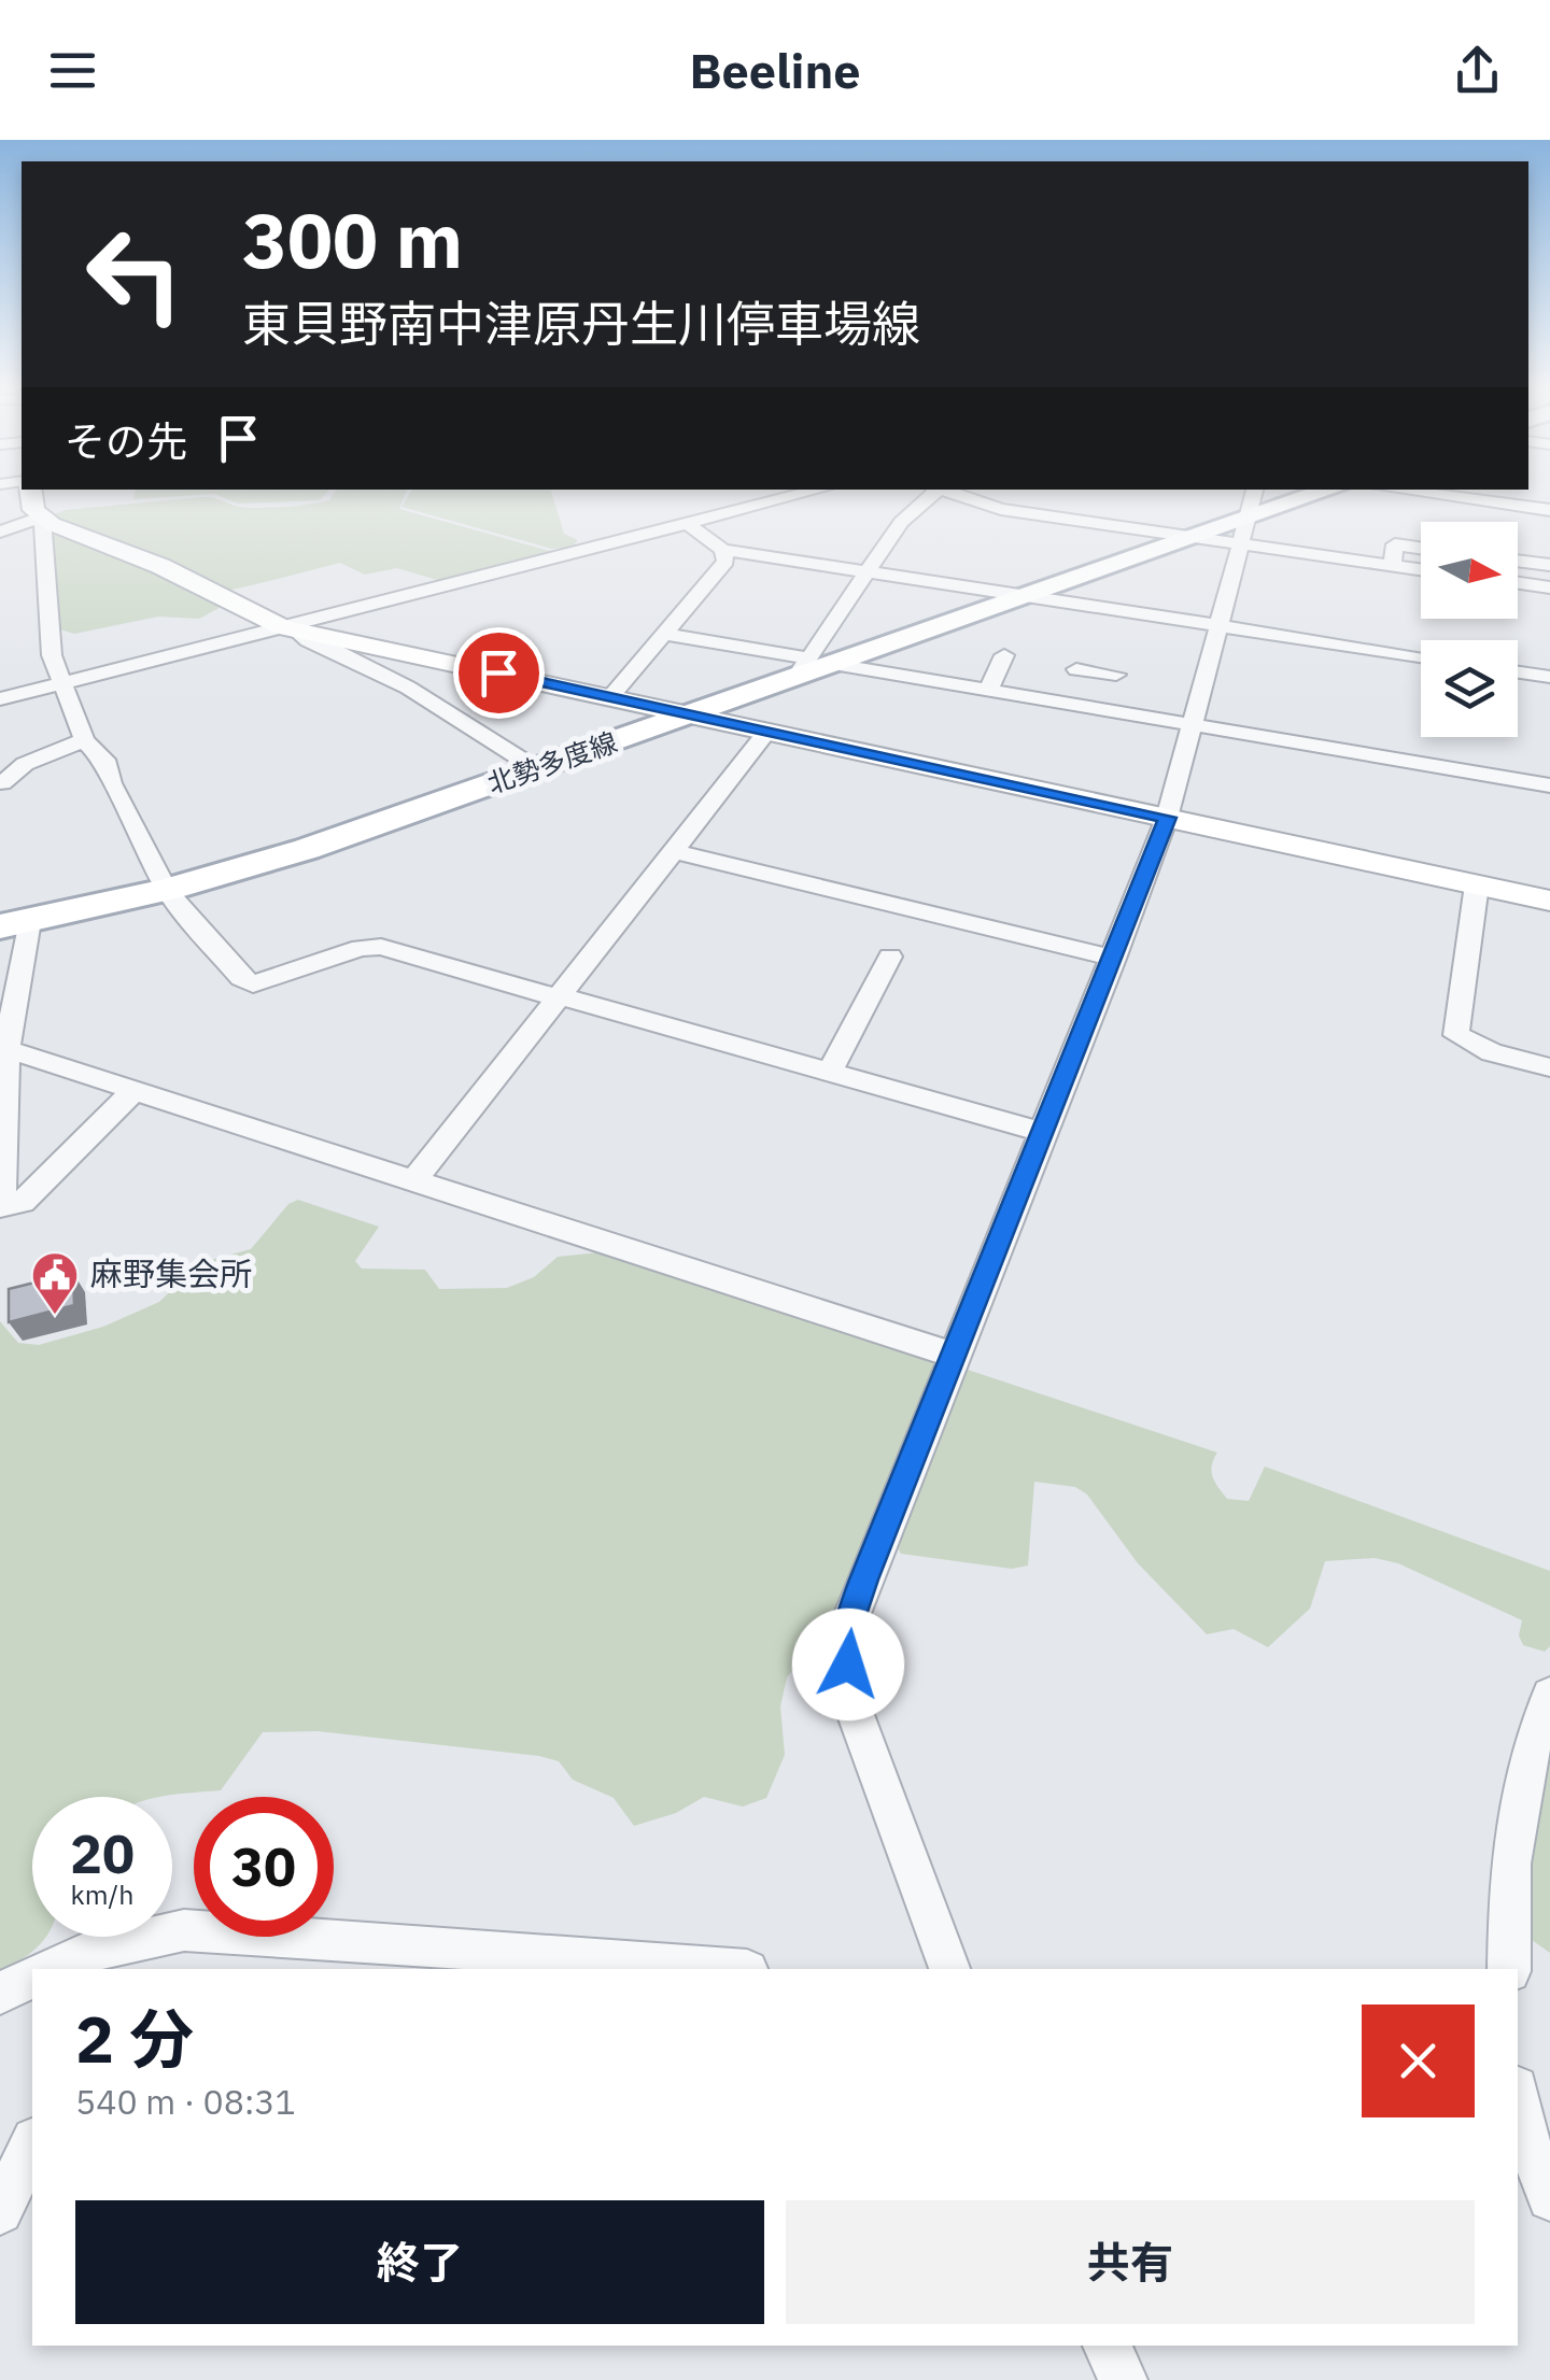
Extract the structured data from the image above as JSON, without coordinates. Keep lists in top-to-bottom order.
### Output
{
  "streets": {
    "main road": ["北勢多度線"]
  },
  "places": {
    "public building": ["麻野集会所"]
  },
  "north": "right",
  "page": {
    "header": "Beeline",
    "turn": ["300 m", "東貝野南中津原丹生川停車場線"],
    "then": "その先",
    "speed": "20 km/h",
    "limit": "30",
    "heading": ["2 分", "540 m · 08:31"],
    "buttons": ["終了", "共有"]
  }
}
